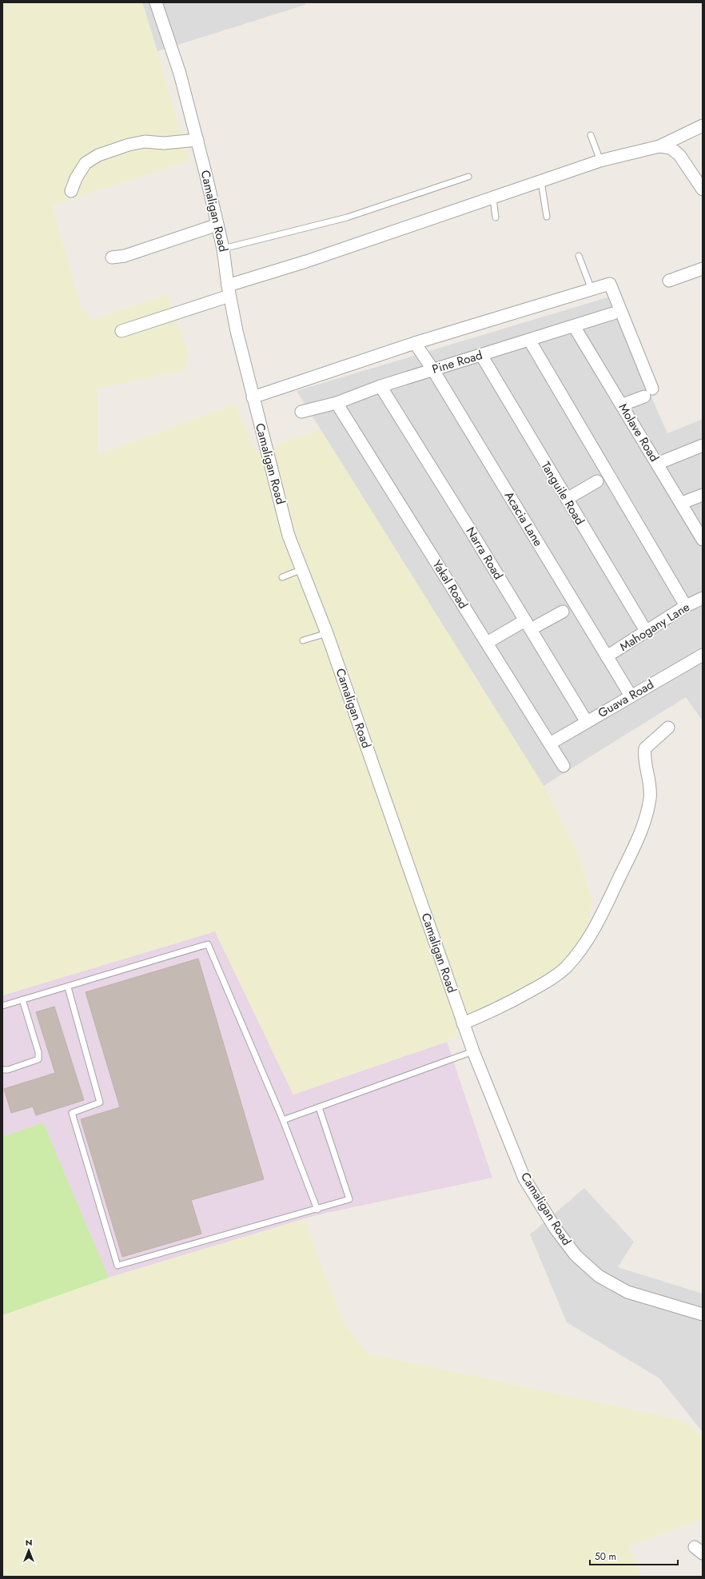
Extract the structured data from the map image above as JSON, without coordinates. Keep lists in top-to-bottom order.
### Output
{
  "streets": {
    "street": [
      "Camaligan Road",
      "Pine Road",
      "Molave Road",
      "Tanguile Road",
      "Acacia Lane",
      "Narra Road",
      "Yakal Road",
      "Mahogany Lane",
      "Guava Road"
    ]
  },
  "crossings": [
    ["Pine Road", "Molave Road"],
    ["Pine Road", "Tanguile Road"],
    ["Pine Road", "Acacia Lane"],
    ["Pine Road", "Narra Road"],
    ["Pine Road", "Yakal Road"],
    ["Tanguile Road", "Mahogany Lane"],
    ["Acacia Lane", "Mahogany Lane"],
    ["Acacia Lane", "Guava Road"],
    ["Narra Road", "Guava Road"],
    ["Yakal Road", "Guava Road"]
  ],
  "scale_bar": "50 m",
  "north": "top"
}
